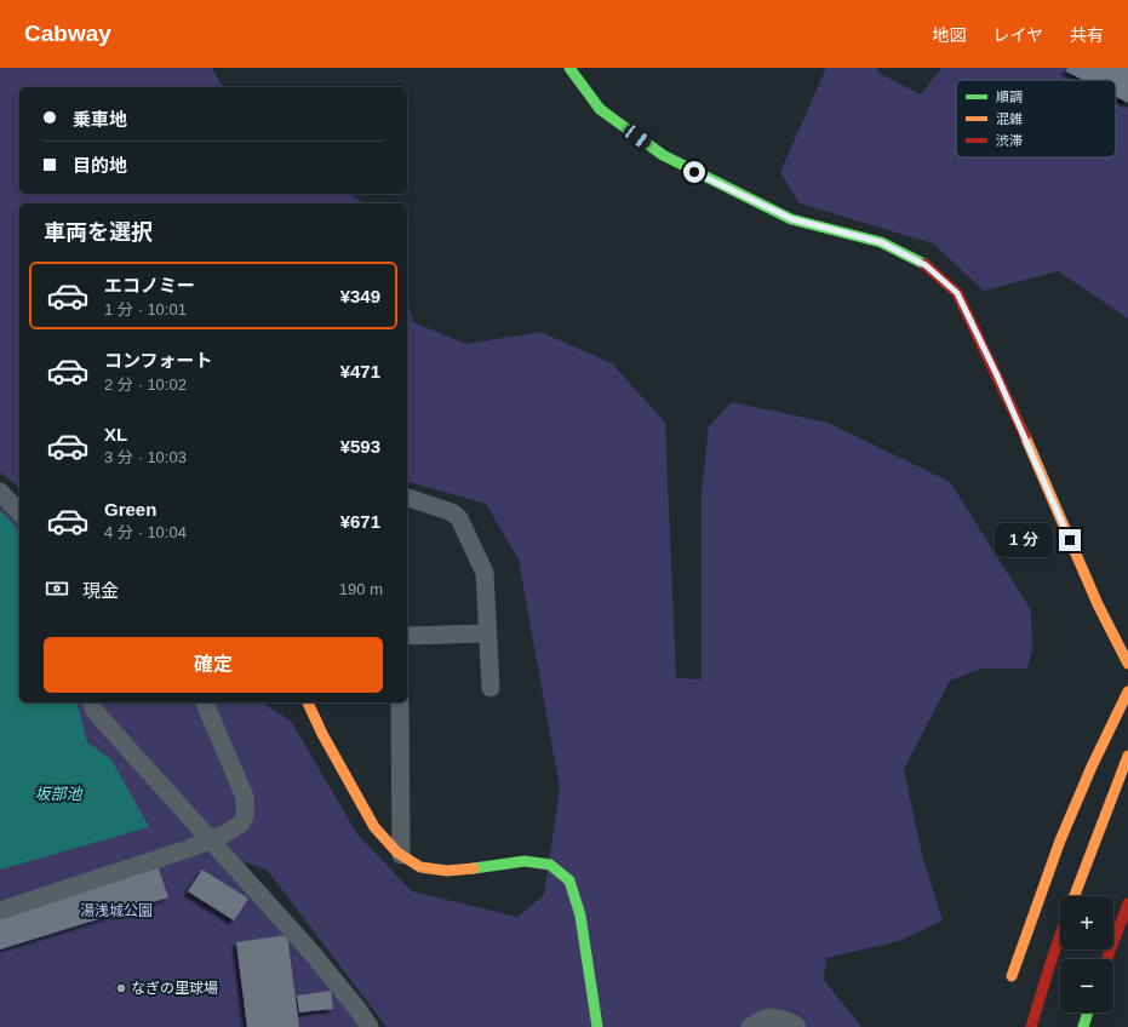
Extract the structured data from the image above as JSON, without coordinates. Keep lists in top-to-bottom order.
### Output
{
  "water": ["坂部池"],
  "parks": ["湯浅城公園"],
  "places": ["なぎの里球場"],
  "legend": ["順調", "混雑", "渋滞"],
  "page": {
    "header": "Cabway",
    "nav": ["地図", "レイヤ", "共有"],
    "banner": ["乗車地", "目的地"],
    "heading": "車両を選択",
    "list": [
      {
        "name": "エコノミー",
        "note": "1 分 · 10:01",
        "value": "¥349"
      },
      {
        "name": "コンフォート",
        "note": "2 分 · 10:02",
        "value": "¥471"
      },
      {
        "name": "XL",
        "note": "3 分 · 10:03",
        "value": "¥593"
      },
      {
        "name": "Green",
        "note": "4 分 · 10:04",
        "value": "¥671"
      }
    ],
    "bubble": "1 分",
    "pay": ["現金", "190 m"],
    "buttons": "確定",
    "map_buttons": ["+", "−"]
  }
}
